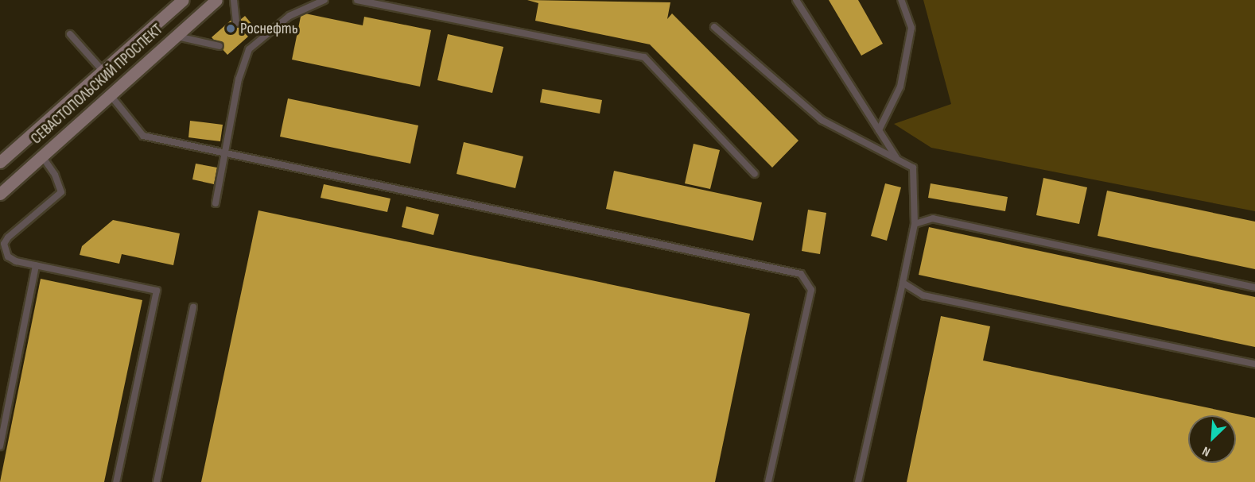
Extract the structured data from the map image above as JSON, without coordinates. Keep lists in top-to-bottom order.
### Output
{
  "streets": {
    "main road": ["СЕВАСТОПОЛЬСКИЙ ПРОСПЕКТ"]
  },
  "places": ["Роснефть"],
  "north": "bottom left"
}
